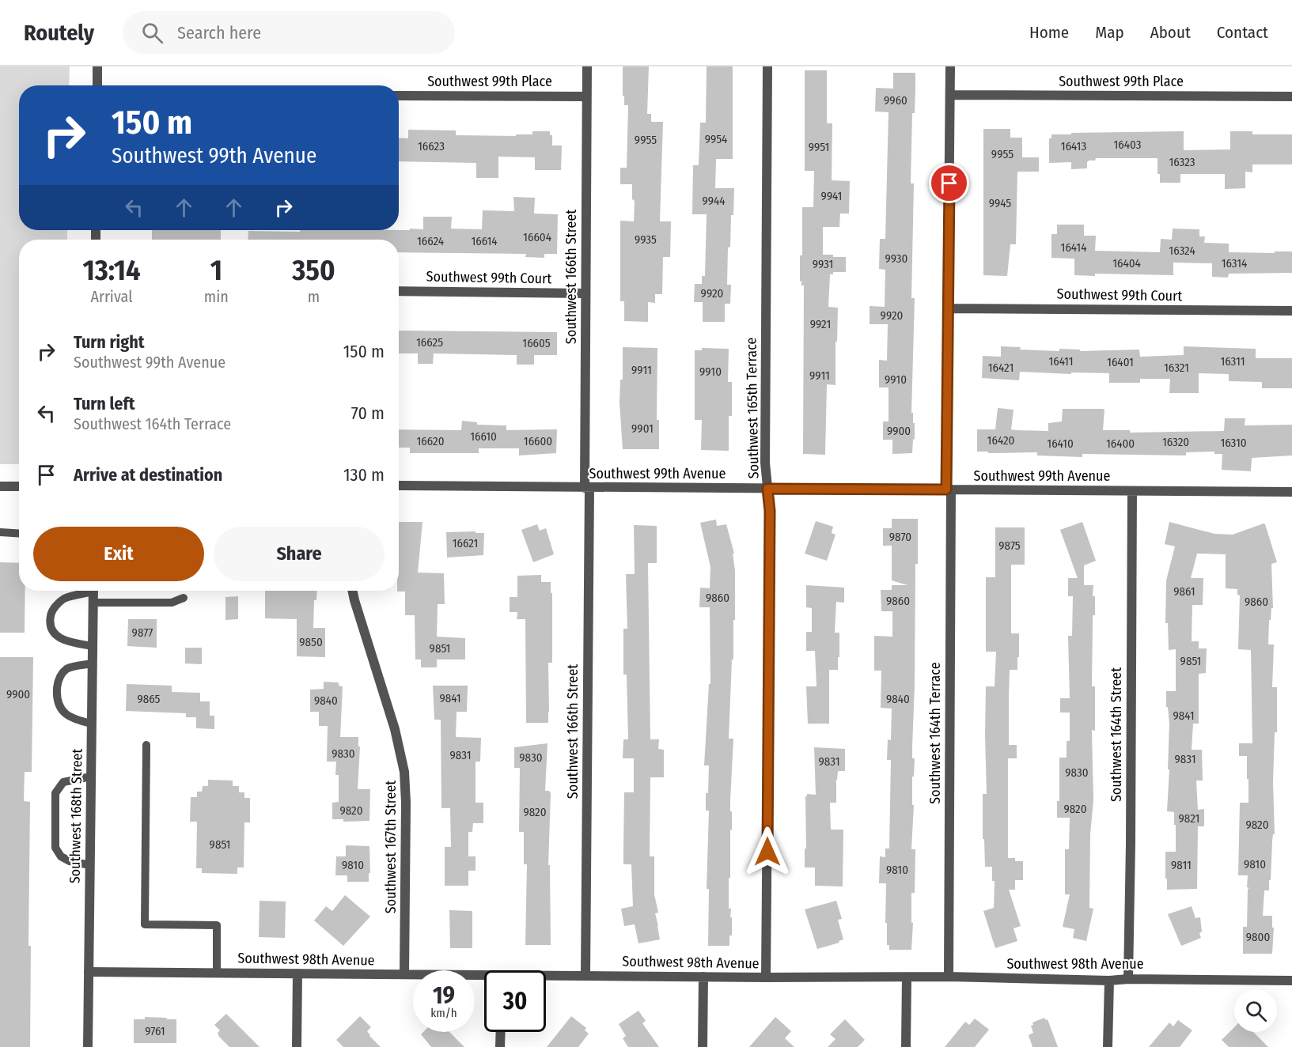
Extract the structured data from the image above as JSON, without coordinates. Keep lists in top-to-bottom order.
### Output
{
  "streets": {
    "street": [
      "Southwest 99th Place",
      "Southwest 166th Street",
      "Southwest 99th Court",
      "Southwest 165th Terrace",
      "Southwest 99th Avenue",
      "Southwest 164th Terrace",
      "Southwest 164th Street",
      "Southwest 168th Street",
      "Southwest 167th Street",
      "Southwest 98th Avenue"
    ]
  },
  "crossings": [
    ["Southwest 99th Place", "Southwest 166th Street"],
    ["Southwest 99th Place", "Southwest 164th Terrace"],
    ["Southwest 166th Street", "Southwest 99th Court"],
    ["Southwest 166th Street", "Southwest 99th Avenue"],
    ["Southwest 166th Street", "Southwest 98th Avenue"],
    ["Southwest 99th Court", "Southwest 164th Terrace"],
    ["Southwest 165th Terrace", "Southwest 99th Avenue"],
    ["Southwest 165th Terrace", "Southwest 98th Avenue"],
    ["Southwest 99th Avenue", "Southwest 164th Terrace"],
    ["Southwest 99th Avenue", "Southwest 164th Street"],
    ["Southwest 164th Terrace", "Southwest 98th Avenue"],
    ["Southwest 164th Street", "Southwest 98th Avenue"],
    ["Southwest 168th Street", "Southwest 98th Avenue"],
    ["Southwest 167th Street", "Southwest 98th Avenue"]
  ],
  "house_numbers": [
    "9960",
    "9954",
    "9955",
    "16403",
    "16623",
    "16413",
    "9951",
    "9955",
    "16323",
    "9941",
    "9944",
    "9945",
    "16604",
    "9935",
    "16624",
    "16614",
    "16414",
    "16324",
    "9930",
    "16404",
    "16314",
    "9931",
    "9920",
    "9920",
    "9921",
    "16625",
    "16605",
    "16411",
    "16311",
    "16401",
    "16421",
    "16321",
    "9911",
    "9910",
    "9911",
    "9910",
    "9901",
    "9900",
    "16610",
    "16420",
    "16620",
    "16600",
    "16320",
    "16310",
    "16410",
    "16400",
    "9870",
    "16621",
    "9875",
    "9861",
    "9860",
    "9860",
    "9860",
    "9877",
    "9850",
    "9851",
    "9851",
    "9900",
    "9841",
    "9865",
    "9840",
    "9840",
    "9841",
    "9830",
    "9831",
    "9830",
    "9831",
    "9831",
    "9830",
    "9820",
    "9820",
    "9820",
    "9821",
    "9820",
    "9851",
    "9810",
    "9810",
    "9811",
    "9810",
    "9800",
    "9761"
  ],
  "page": {
    "header": "Routely",
    "search": "Search here",
    "nav": [
      "Home",
      "Map",
      "About",
      "Contact"
    ],
    "turn": ["150 m", "Southwest 99th Avenue"],
    "eta": [
      "13:14",
      "Arrival",
      "1",
      "min",
      "350",
      "m"
    ],
    "list": [
      {
        "name": "Turn right",
        "note": "Southwest 99th Avenue",
        "value": "150 m"
      },
      {
        "name": "Turn left",
        "note": "Southwest 164th Terrace",
        "value": "70 m"
      },
      {
        "name": "Arrive at destination",
        "value": "130 m"
      }
    ],
    "buttons": ["Exit", "Share"],
    "speed": "19 km/h",
    "limit": "30"
  }
}
